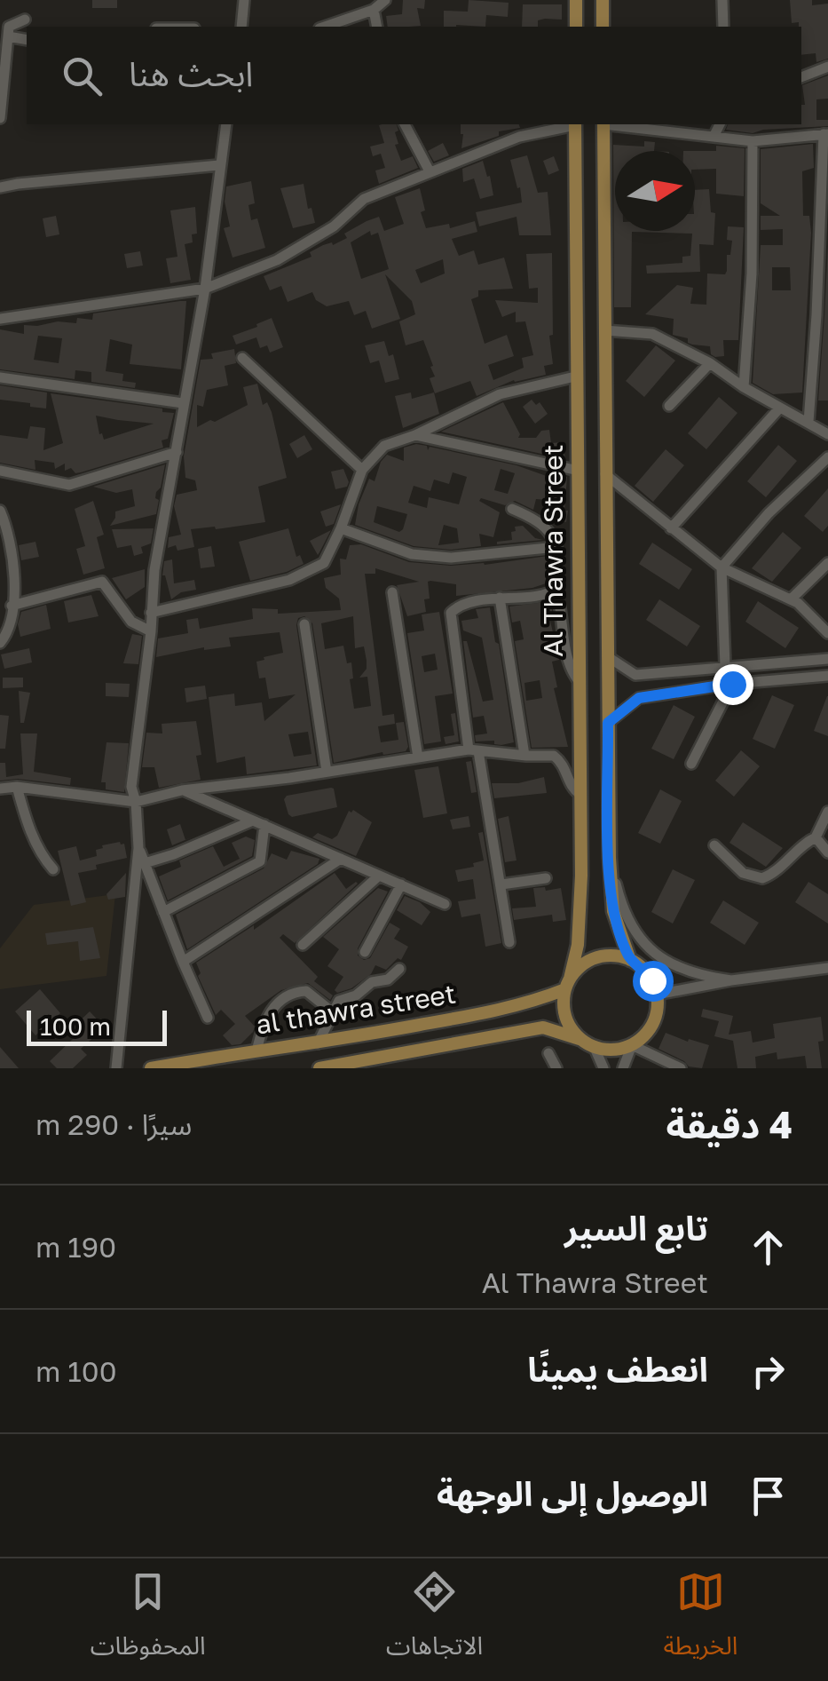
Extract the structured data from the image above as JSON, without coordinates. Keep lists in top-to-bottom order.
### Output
{
  "streets": {
    "main road": ["Al Thawra Street", "al thawra street"]
  },
  "crossings": [
    ["Al Thawra Street", "al thawra street"]
  ],
  "scale_bar": "100 m",
  "north": "right",
  "page": {
    "search": "ابحث هنا",
    "scale": "100 m",
    "heading": ["4 دقيقة", "سيرًا · 290 m"],
    "list": [
      ["تابع السير", "Al Thawra Street", "190 m"],
      ["انعطف يمينًا", "100 m"],
      "الوصول إلى الوجهة"
    ],
    "nav": ["الخريطة", "الاتجاهات", "المحفوظات"]
  }
}
